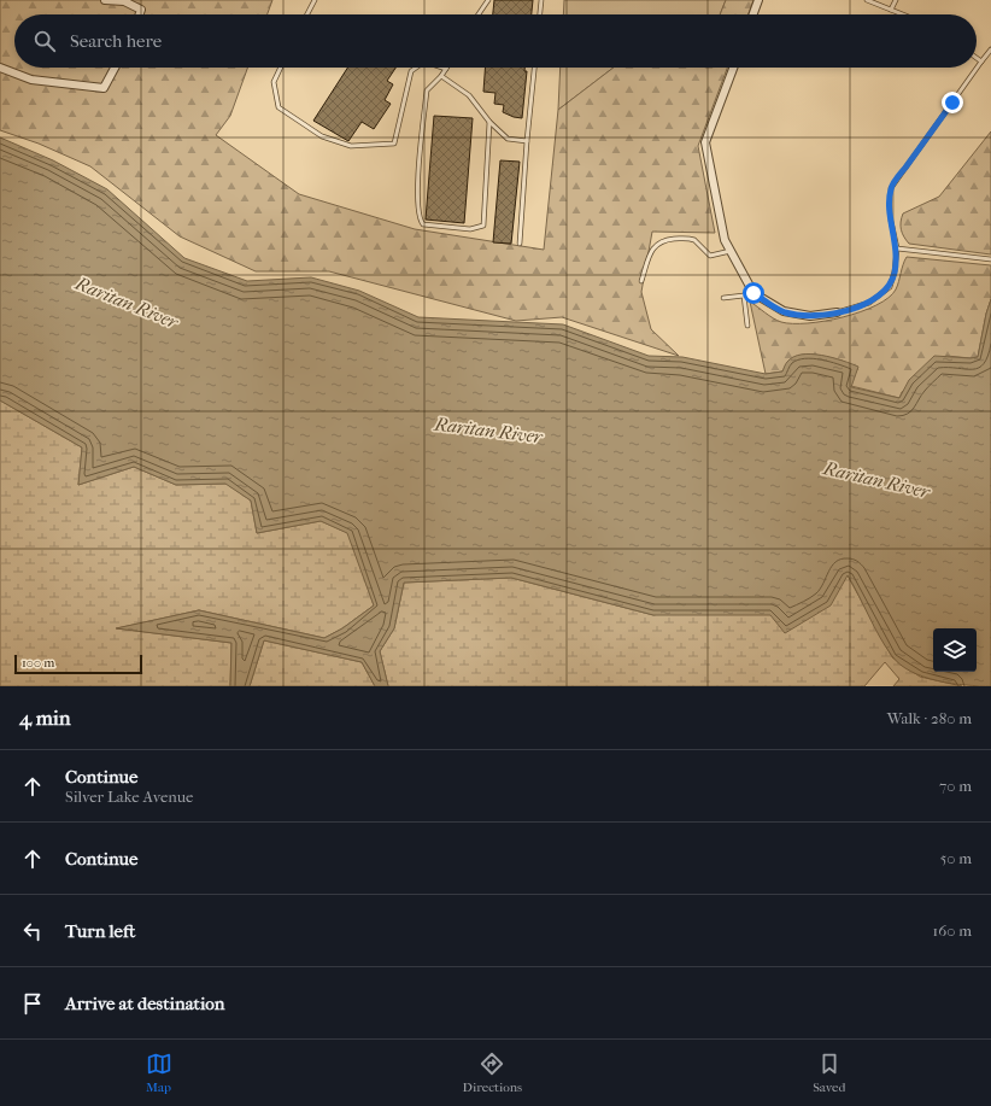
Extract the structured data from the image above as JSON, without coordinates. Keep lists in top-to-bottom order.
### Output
{
  "water": ["Raritan River"],
  "scale_bar": "100 m",
  "page": {
    "search": "Search here",
    "scale": "100 m",
    "heading": ["4 min", "Walk · 280 m"],
    "list": [
      ["Continue", "Silver Lake Avenue", "70 m"],
      ["Continue", "50 m"],
      ["Turn left", "160 m"],
      "Arrive at destination"
    ],
    "nav": ["Map", "Directions", "Saved"]
  }
}
